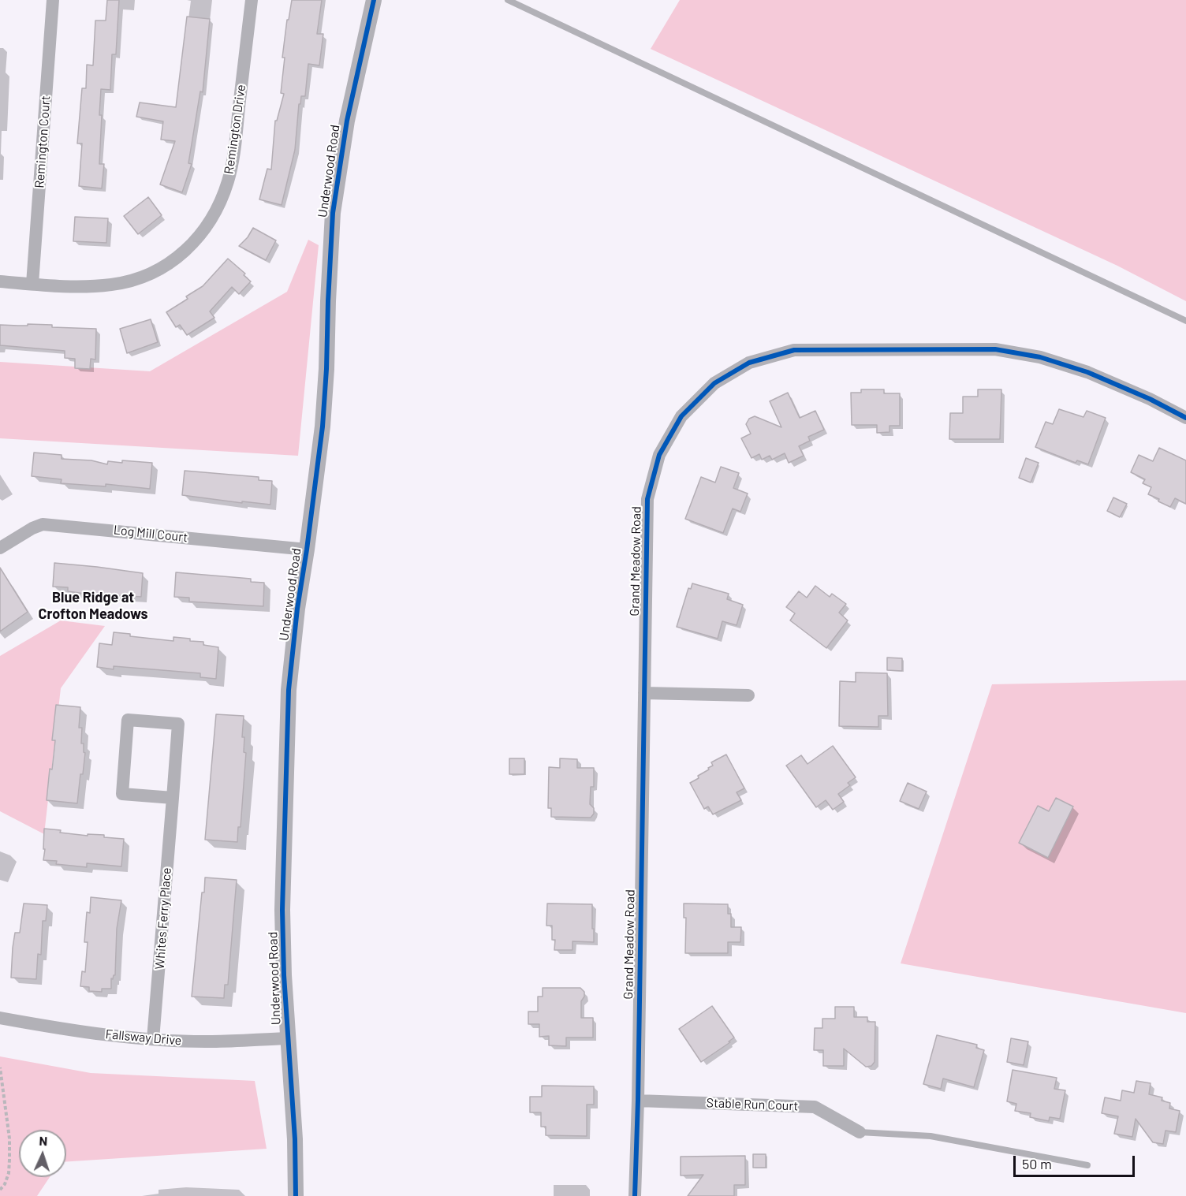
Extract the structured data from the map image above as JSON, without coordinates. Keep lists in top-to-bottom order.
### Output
{
  "streets": {
    "street": [
      "Remington Drive",
      "Remington Court",
      "Underwood Road",
      "Log Mill Court",
      "Grand Meadow Road",
      "Whites Ferry Place",
      "Fallsway Drive",
      "Stable Run Court"
    ]
  },
  "crossings": [
    ["Remington Drive", "Remington Court"],
    ["Underwood Road", "Log Mill Court"],
    ["Underwood Road", "Fallsway Drive"],
    ["Grand Meadow Road", "Stable Run Court"],
    ["Whites Ferry Place", "Fallsway Drive"]
  ],
  "districts": ["Blue Ridge at Crofton Meadows"],
  "scale_bar": "50 m",
  "north": "top"
}
